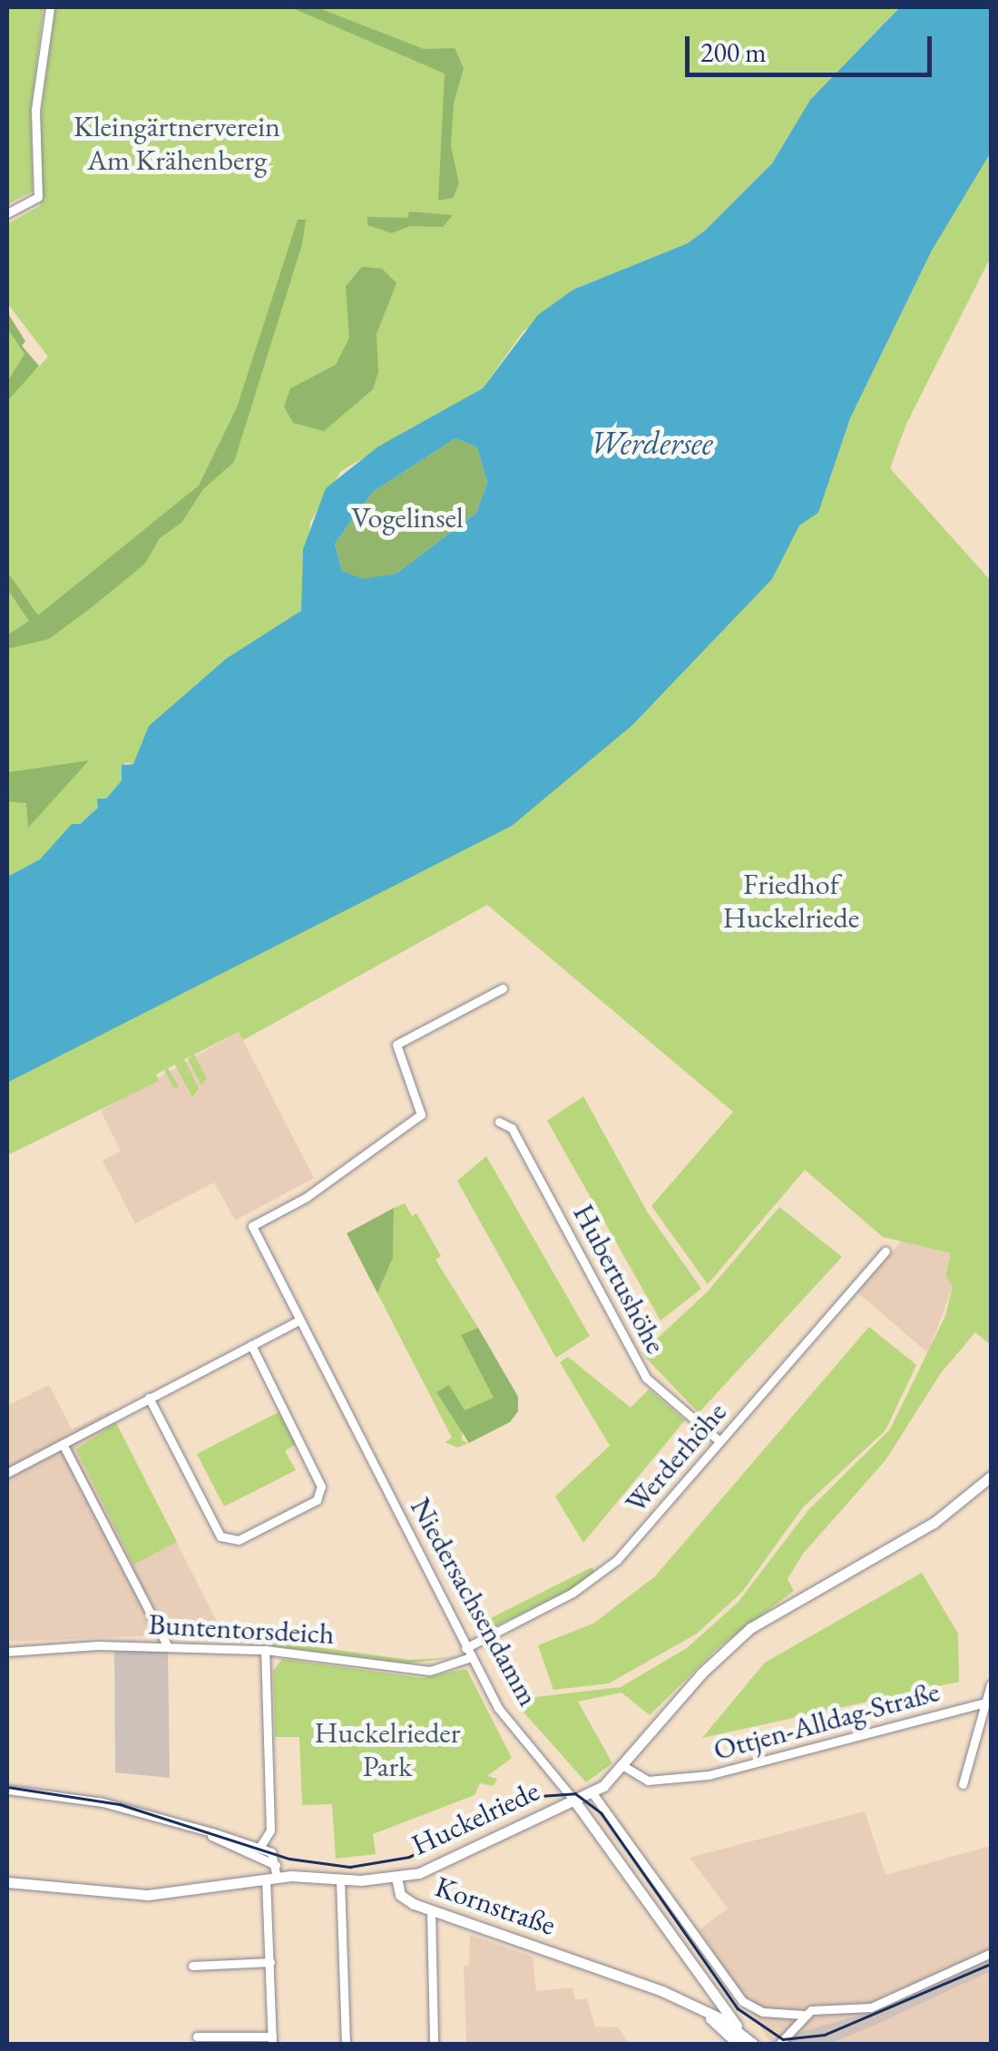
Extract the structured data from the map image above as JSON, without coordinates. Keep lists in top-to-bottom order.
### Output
{
  "streets": {
    "street": [
      "Hubertushöhe",
      "Werderhöhe",
      "Niedersachsendamm",
      "Buntentorsdeich",
      "Ottjen-Alldag-Straße",
      "Huckelriede",
      "Kornstraße"
    ]
  },
  "crossings": [
    ["Hubertushöhe", "Werderhöhe"],
    ["Werderhöhe", "Niedersachsendamm"],
    ["Niedersachsendamm", "Buntentorsdeich"],
    ["Niedersachsendamm", "Huckelriede"],
    ["Niedersachsendamm", "Kornstraße"],
    ["Ottjen-Alldag-Straße", "Huckelriede"],
    ["Huckelriede", "Kornstraße"]
  ],
  "water": ["Werdersee"],
  "parks": [
    "Kleingärtnerverein Am Krähenberg",
    "Vogelinsel",
    "Friedhof Huckelriede",
    "Huckelrieder Park"
  ],
  "scale_bar": "200 m"
}
